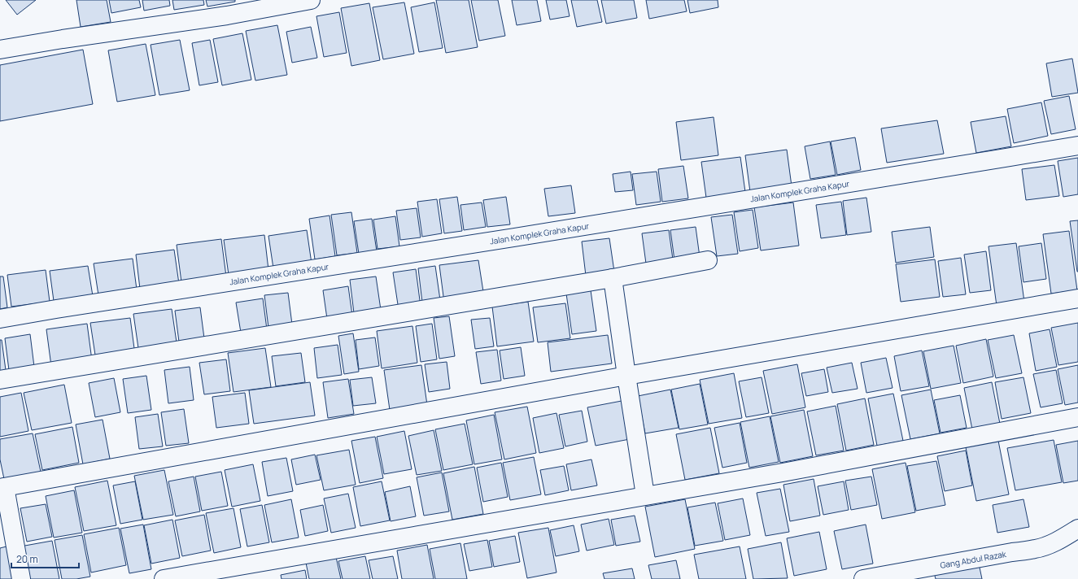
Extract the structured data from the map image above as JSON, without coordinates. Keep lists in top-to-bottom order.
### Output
{
  "streets": {
    "street": ["Jalan Komplek Graha Kapur", "Gang Abdul Razak"]
  },
  "scale_bar": "20 m"
}
